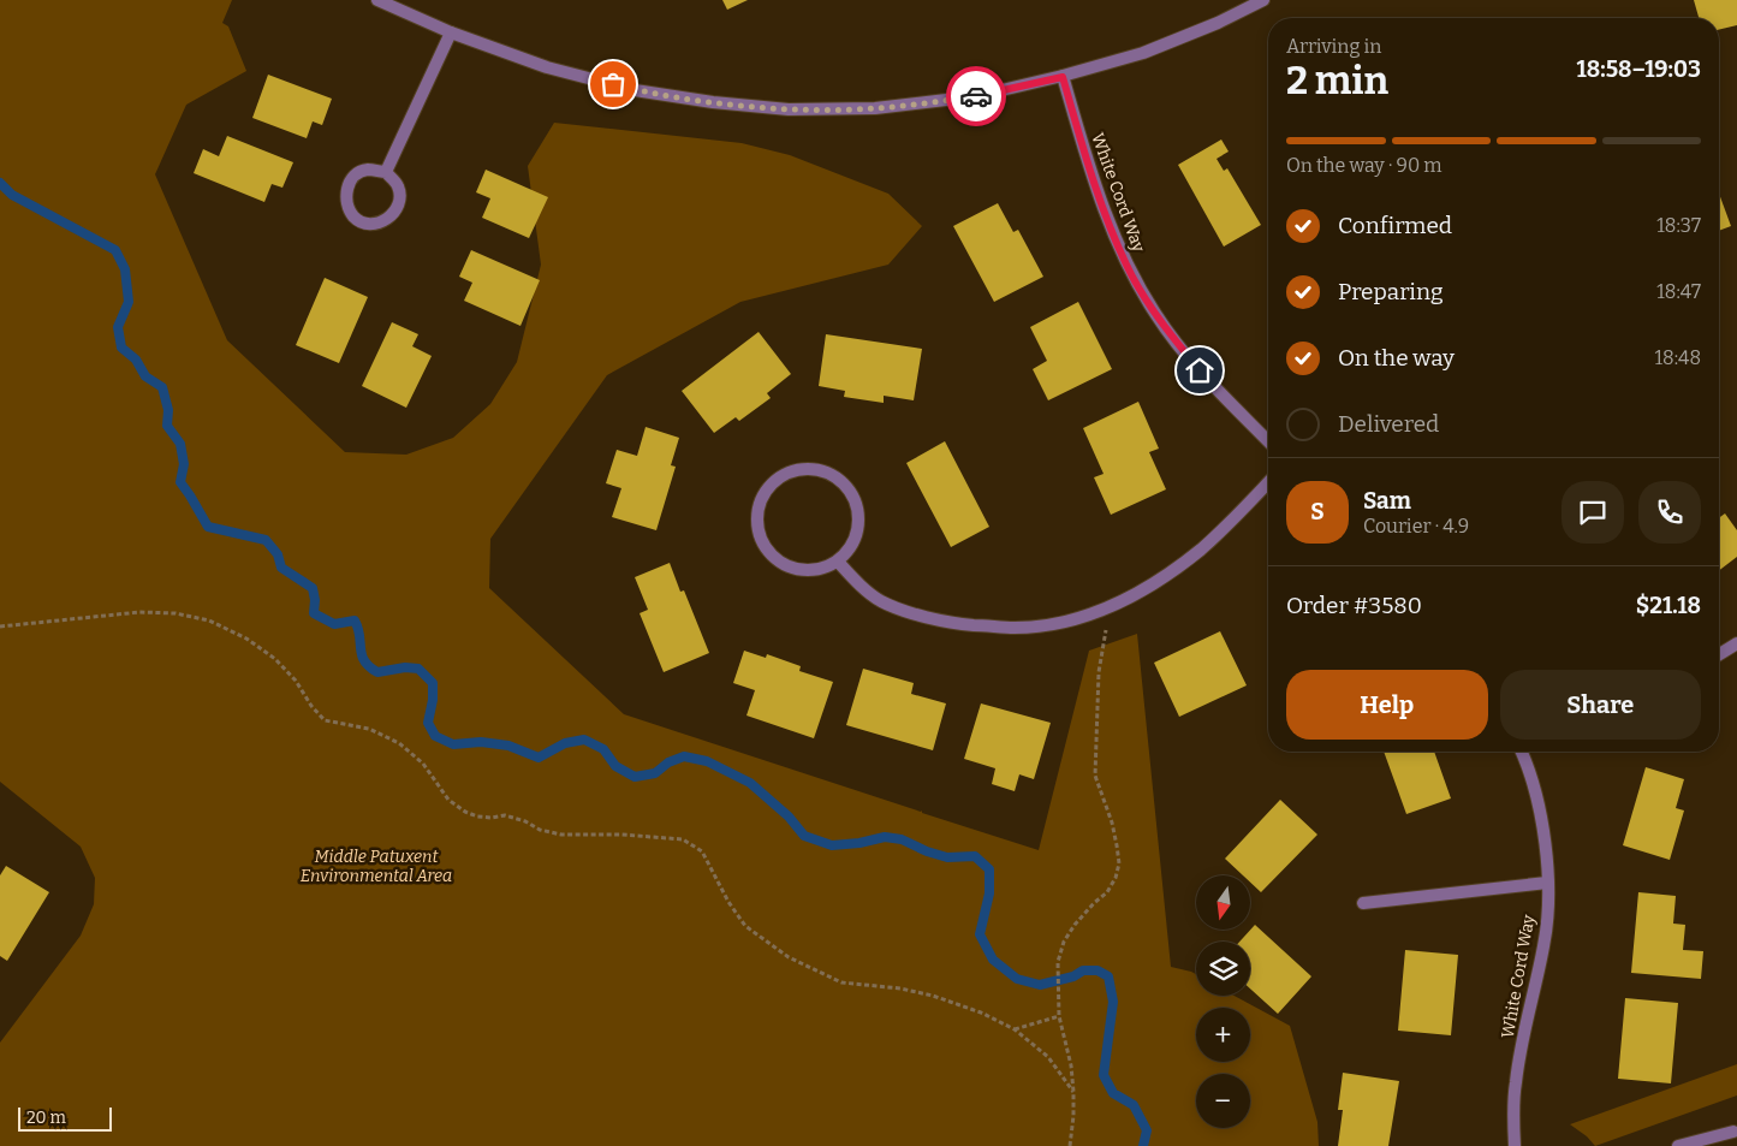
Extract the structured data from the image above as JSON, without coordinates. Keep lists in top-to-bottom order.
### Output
{
  "streets": {
    "street": ["White Cord Way"]
  },
  "parks": ["Middle Patuxent Environmental Area"],
  "scale_bar": "20 m",
  "north": "bottom",
  "page": {
    "heading": ["2 min", "Arriving in", "18:58–19:03"],
    "panel": [
      "Sam",
      "Courier · 4.9",
      "Order #3580",
      "$21.18"
    ],
    "bar": "On the way · 90 m",
    "list": [
      ["Confirmed", "18:37"],
      ["Preparing", "18:47"],
      ["On the way", "18:48"],
      "Delivered"
    ],
    "round": "S",
    "buttons": ["Help", "Share"],
    "map_buttons": ["+", "−"],
    "scale": "20 m"
  }
}
